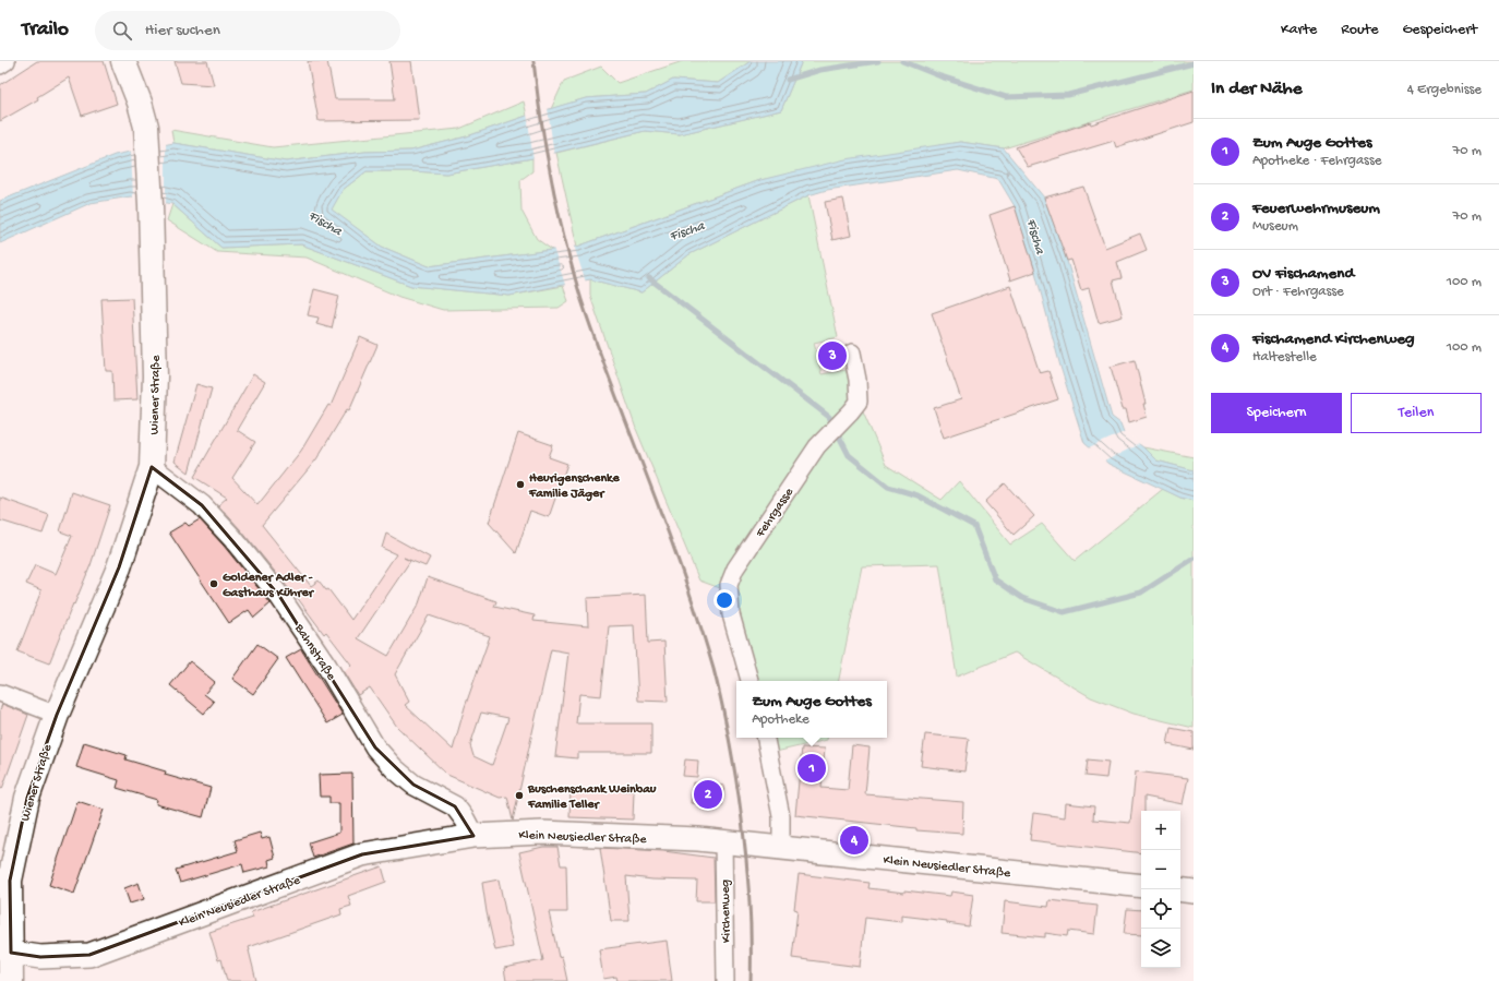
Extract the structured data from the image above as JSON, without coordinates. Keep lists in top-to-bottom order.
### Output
{
  "streets": {
    "main road": ["Wiener Straße", "Klein Neusiedler Straße"],
    "street": ["Fehrgasse", "Bahnstraße", "Kirchenweg"]
  },
  "crossings": [
    ["Wiener Straße", "Bahnstraße"],
    ["Wiener Straße", "Klein Neusiedler Straße"],
    ["Bahnstraße", "Klein Neusiedler Straße"],
    ["Klein Neusiedler Straße", "Kirchenweg"]
  ],
  "water": ["Fischa"],
  "places": ["Heurigenschenke Familie Jäger", "Goldener Adler - Gasthaus Kührer", "Buschenschank Weinbau Familie Teller"],
  "page": {
    "header": "Trailo",
    "search": "Hier suchen",
    "nav": ["Karte", "Route", "Gespeichert"],
    "heading": ["In der Nähe", "4 Ergebnisse"],
    "list": [
      {
        "mark": "1",
        "name": "Zum Auge Gottes",
        "note": "Apotheke · Fehrgasse",
        "value": "70 m"
      },
      {
        "mark": "2",
        "name": "Feuerwehrmuseum",
        "note": "Museum",
        "value": "70 m"
      },
      {
        "mark": "3",
        "name": "OV Fischamend",
        "note": "Ort · Fehrgasse",
        "value": "100 m"
      },
      {
        "mark": "4",
        "name": "Fischamend Kirchenweg",
        "note": "Haltestelle",
        "value": "100 m"
      }
    ],
    "pins": [
      "3",
      "1",
      "2",
      "4"
    ],
    "buttons": ["Speichern", "Teilen"],
    "popup": ["Zum Auge Gottes", "Apotheke"],
    "map_buttons": ["+", "−"]
  }
}
